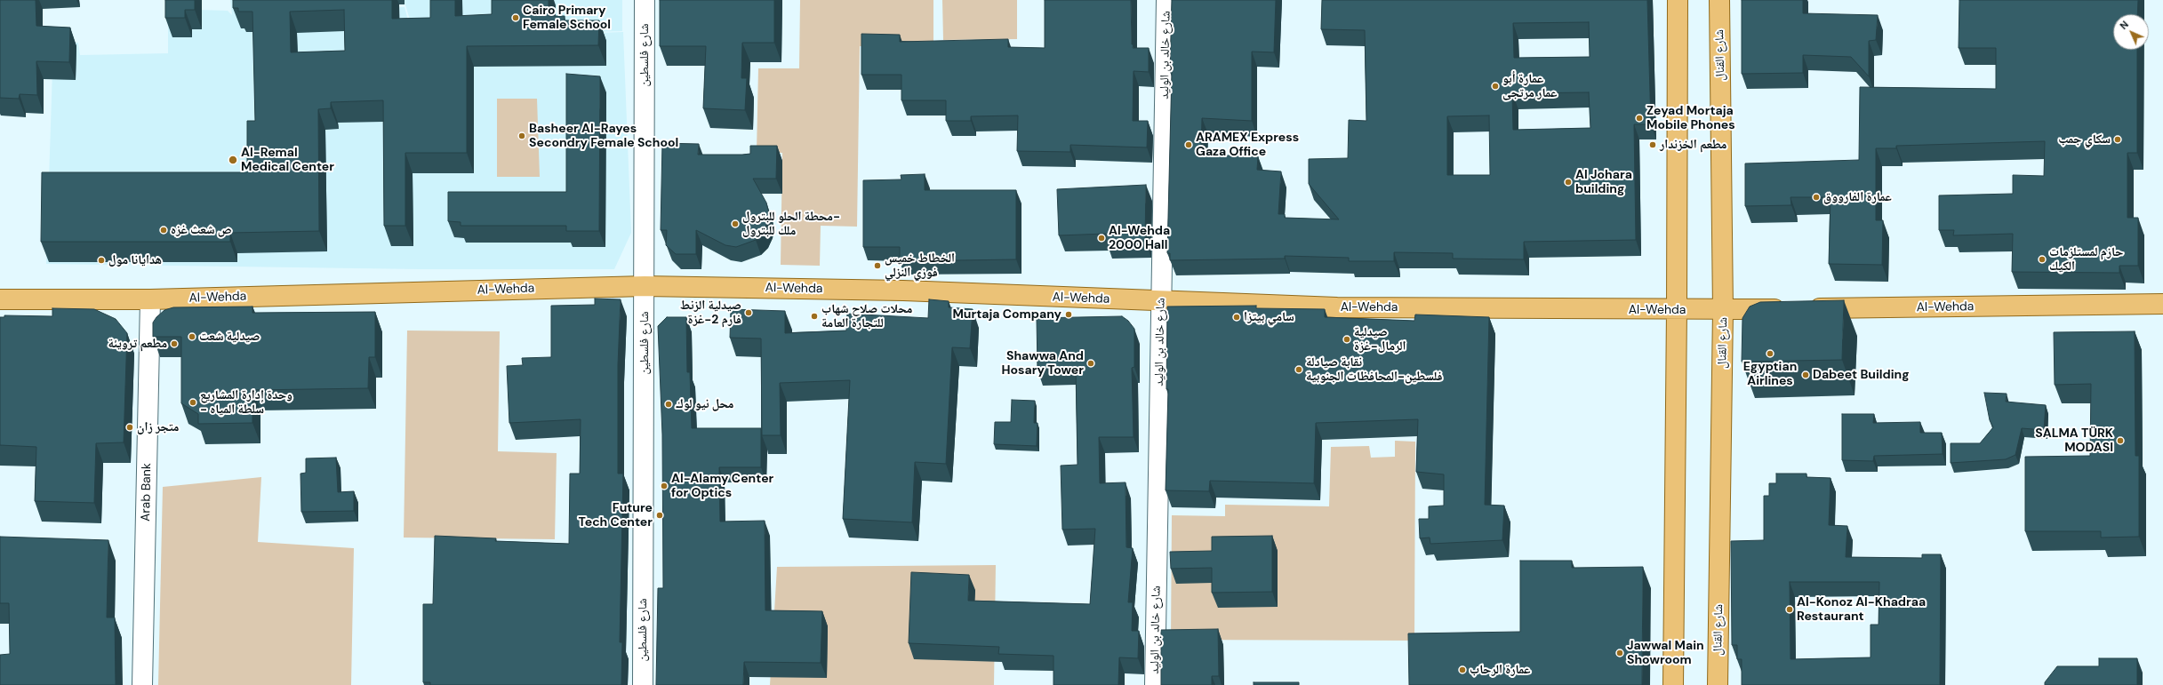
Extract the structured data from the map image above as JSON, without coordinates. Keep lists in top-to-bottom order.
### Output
{
  "streets": {
    "main road": ["شارع القنال", "Al-Wehda"],
    "street": ["شارع فلسطين", "شارع خالد بن الوليد", "Arab Bank"]
  },
  "crossings": [
    ["شارع فلسطين", "Al-Wehda"],
    ["شارع خالد بن الوليد", "Al-Wehda"],
    ["شارع القنال", "Al-Wehda"],
    ["Al-Wehda", "Arab Bank"]
  ],
  "places": [
    "Cairo Primary Female School",
    "عمارة أبو عمار مرتجى",
    "Zeyad Mortaja Mobile Phones",
    "Basheer Al-Rayes Secondry Female School",
    "سكاي جمب",
    "ARAMEX Express Gaza Office",
    "مطعم الخزندار",
    "Al-Remal Medical Center",
    "Al Johara building",
    "عمارة الفارووق",
    "محطة الحلو للبترول- ملك للبترول",
    "ص شعث غزه",
    "Al-Wehda 2000 Hall",
    "حازم لمستلزمات الكيك",
    "هدايانا مول",
    "الخطاط خميس فوزي النزلي",
    "صيدلية الزنط فارم 2-غزة",
    "Murtaja Company",
    "محلات صلاح شهاب للتجارة العامة",
    "سامي بيتزا",
    "صيدلية شعت",
    "صيدلية الرمال-غزة",
    "مطعم ترويئة",
    "Egyptian Airlines",
    "Shawwa And Hosary Tower",
    "نقابة صيادلة فلسطين-المحافظات الجنوبية",
    "Dabeet Building",
    "وحدة إدارة المشاريع - سلطة المياه",
    "محل نيو لوك",
    "متجر زان",
    "SALMA TÜRK MODASI",
    "Al-Alamy Center for Optics",
    "Future Tech Center",
    "Al-Konoz Al-Khadraa Restaurant",
    "Jawwal Main Showroom",
    "عمارة الرحاب"
  ],
  "north": "top left"
}
